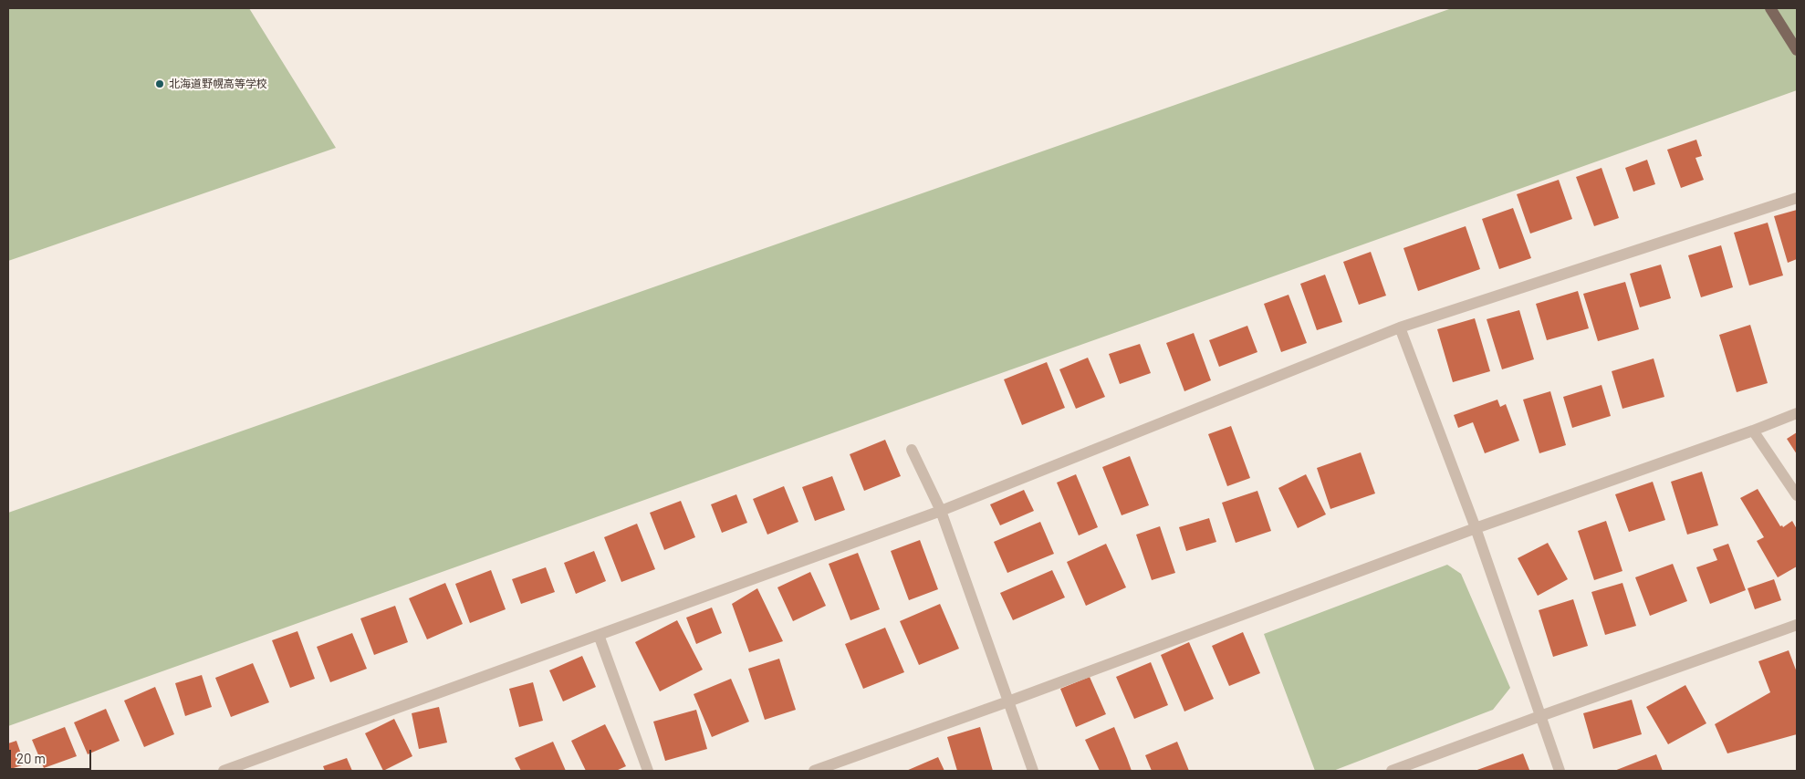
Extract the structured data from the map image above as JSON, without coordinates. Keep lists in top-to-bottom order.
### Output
{
  "places": ["北海道野幌高等学校"],
  "scale_bar": "20 m"
}
